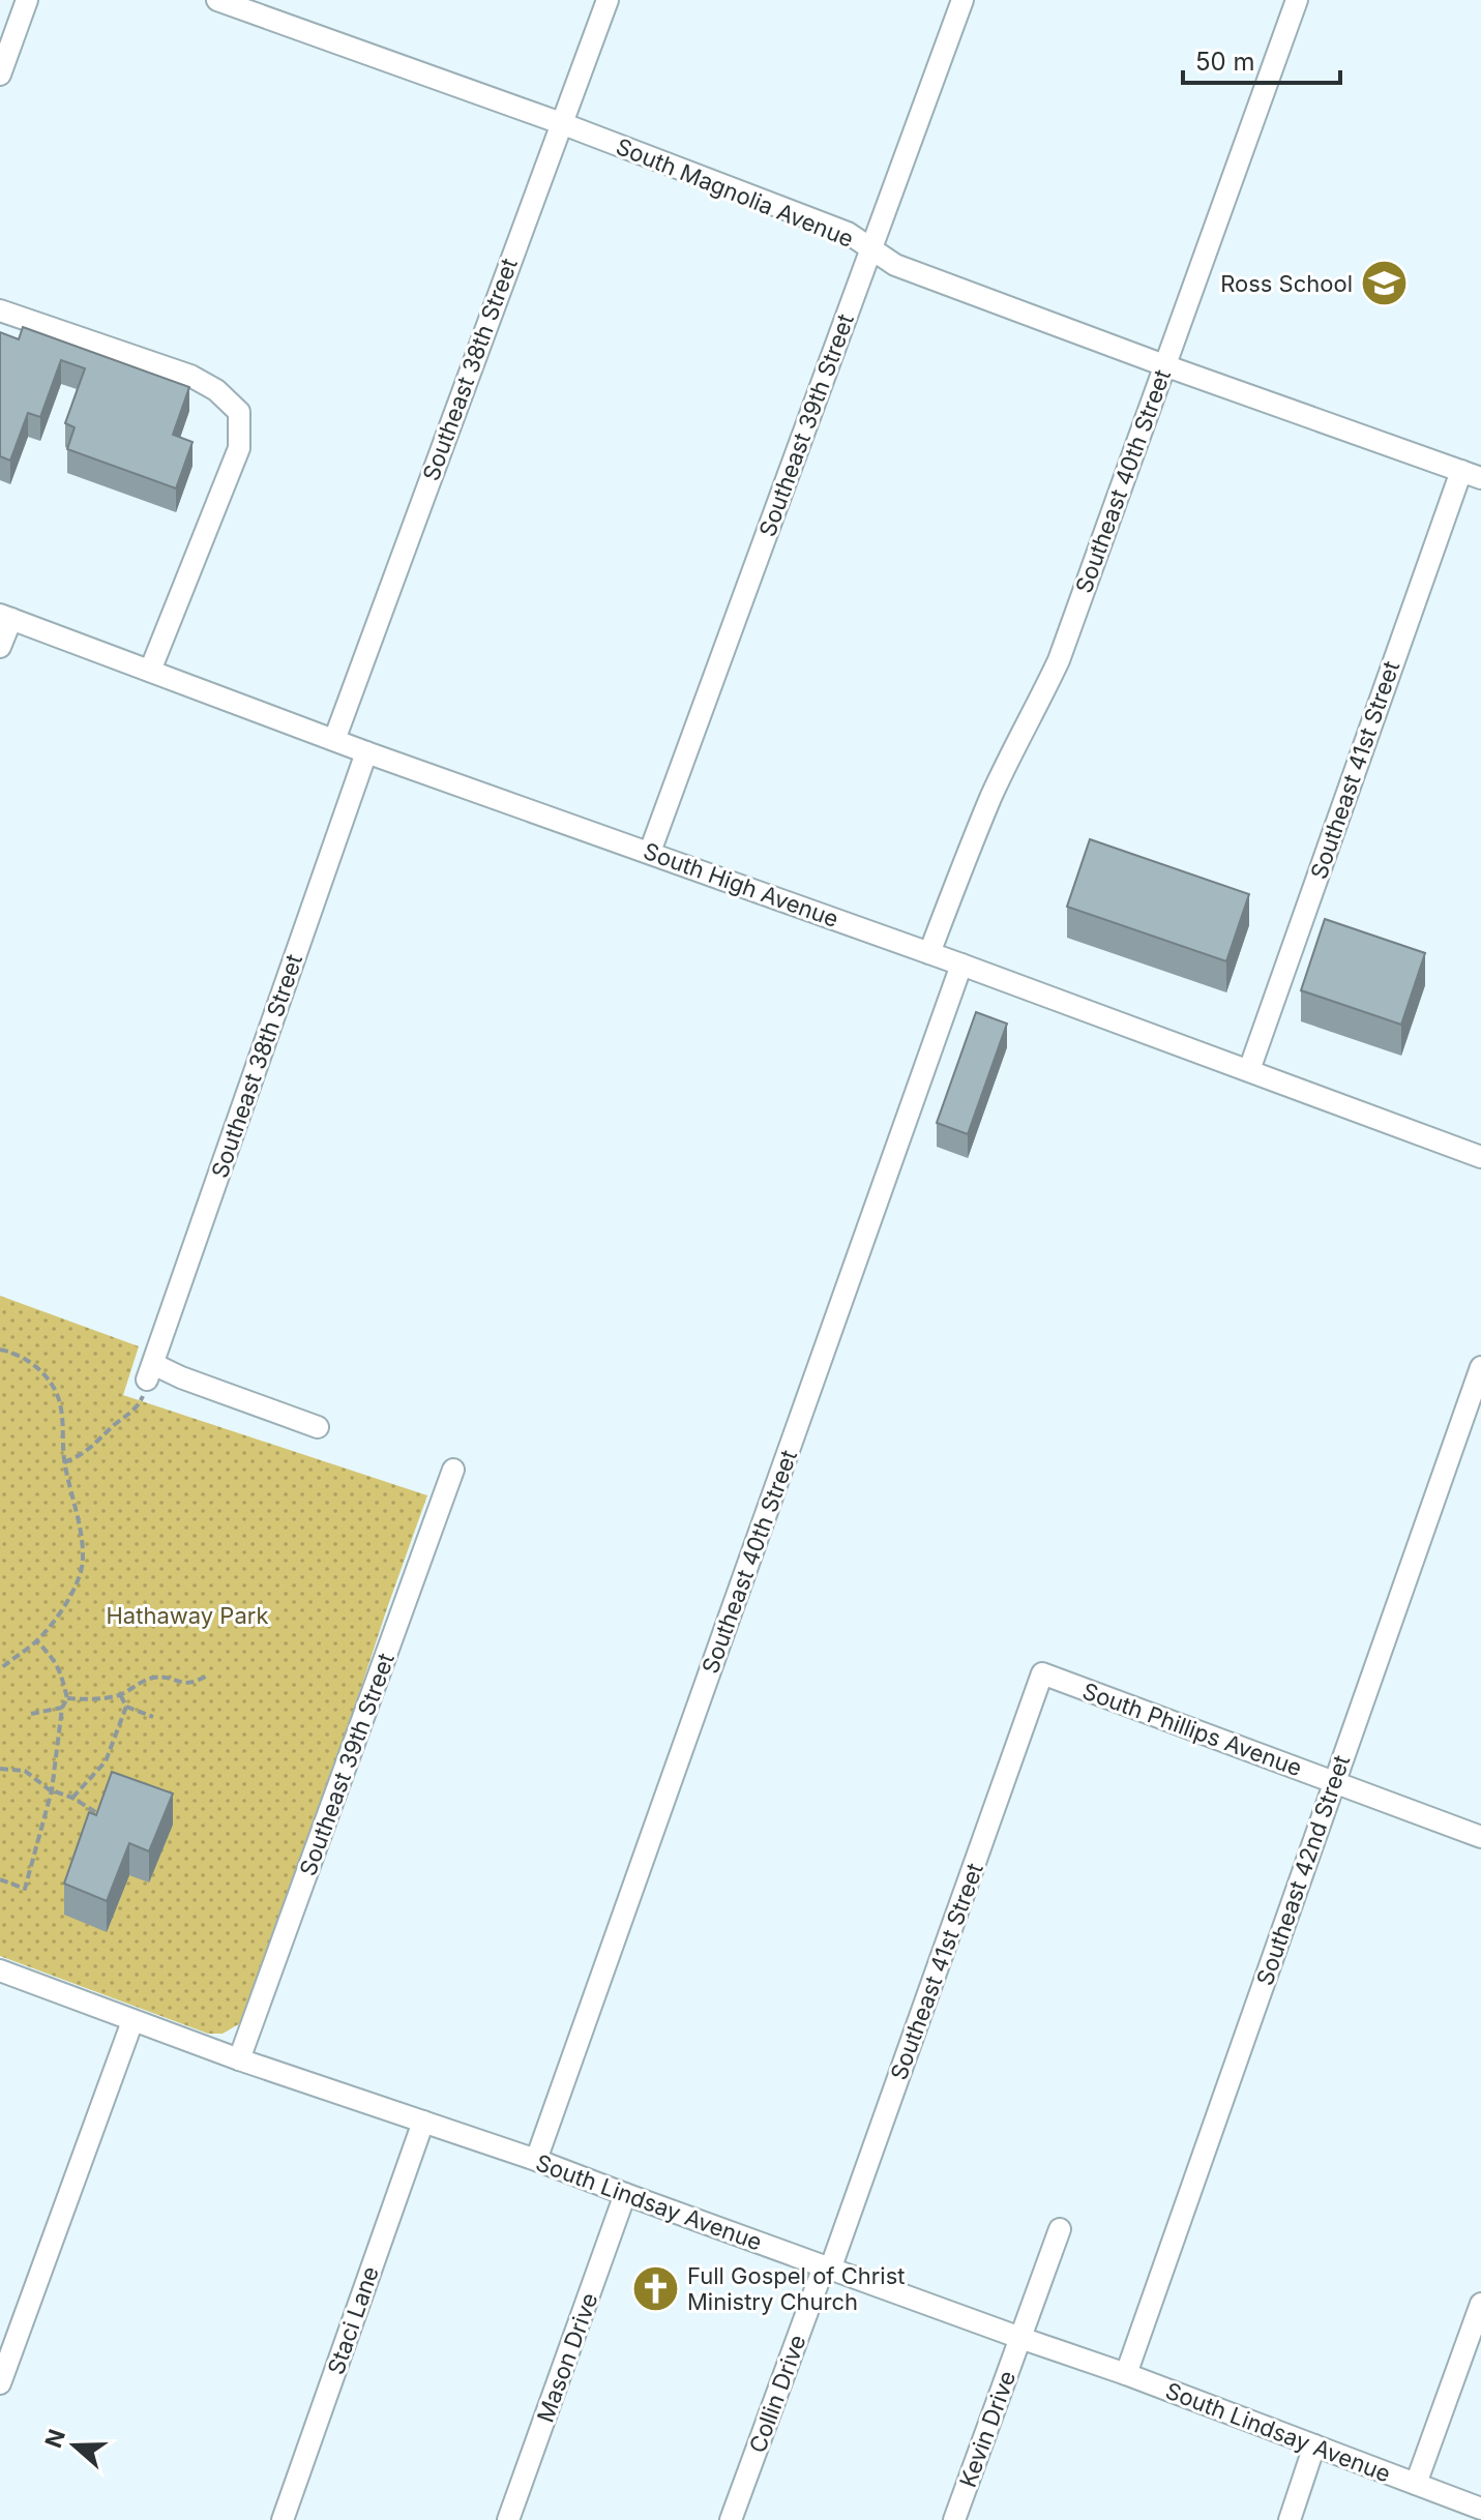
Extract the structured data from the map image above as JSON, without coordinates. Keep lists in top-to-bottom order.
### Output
{
  "streets": {
    "street": [
      "South Magnolia Avenue",
      "Southeast 38th Street",
      "Southeast 39th Street",
      "Southeast 40th Street",
      "Southeast 41st Street",
      "South High Avenue",
      "South Phillips Avenue",
      "Southeast 42nd Street",
      "South Lindsay Avenue",
      "Staci Lane",
      "Mason Drive",
      "Collin Drive",
      "Kevin Drive"
    ]
  },
  "crossings": [
    ["South Magnolia Avenue", "Southeast 38th Street"],
    ["South Magnolia Avenue", "Southeast 39th Street"],
    ["South Magnolia Avenue", "Southeast 40th Street"],
    ["South Magnolia Avenue", "Southeast 41st Street"],
    ["Southeast 38th Street", "South High Avenue"],
    ["Southeast 39th Street", "South High Avenue"],
    ["Southeast 39th Street", "South Lindsay Avenue"],
    ["Southeast 40th Street", "South High Avenue"],
    ["Southeast 40th Street", "South Lindsay Avenue"],
    ["Southeast 41st Street", "South High Avenue"],
    ["Southeast 41st Street", "South Phillips Avenue"],
    ["Southeast 41st Street", "South Lindsay Avenue"],
    ["Southeast 41st Street", "Collin Drive"],
    ["South Phillips Avenue", "Southeast 42nd Street"],
    ["Southeast 42nd Street", "South Lindsay Avenue"],
    ["South Lindsay Avenue", "Staci Lane"],
    ["South Lindsay Avenue", "Mason Drive"],
    ["South Lindsay Avenue", "Collin Drive"],
    ["South Lindsay Avenue", "Kevin Drive"]
  ],
  "parks": ["Hathaway Park"],
  "places": {
    "school or university": ["Ross School"],
    "church": ["Full Gospel of Christ Ministry Church"]
  },
  "scale_bar": "50 m",
  "north": "left"
}
